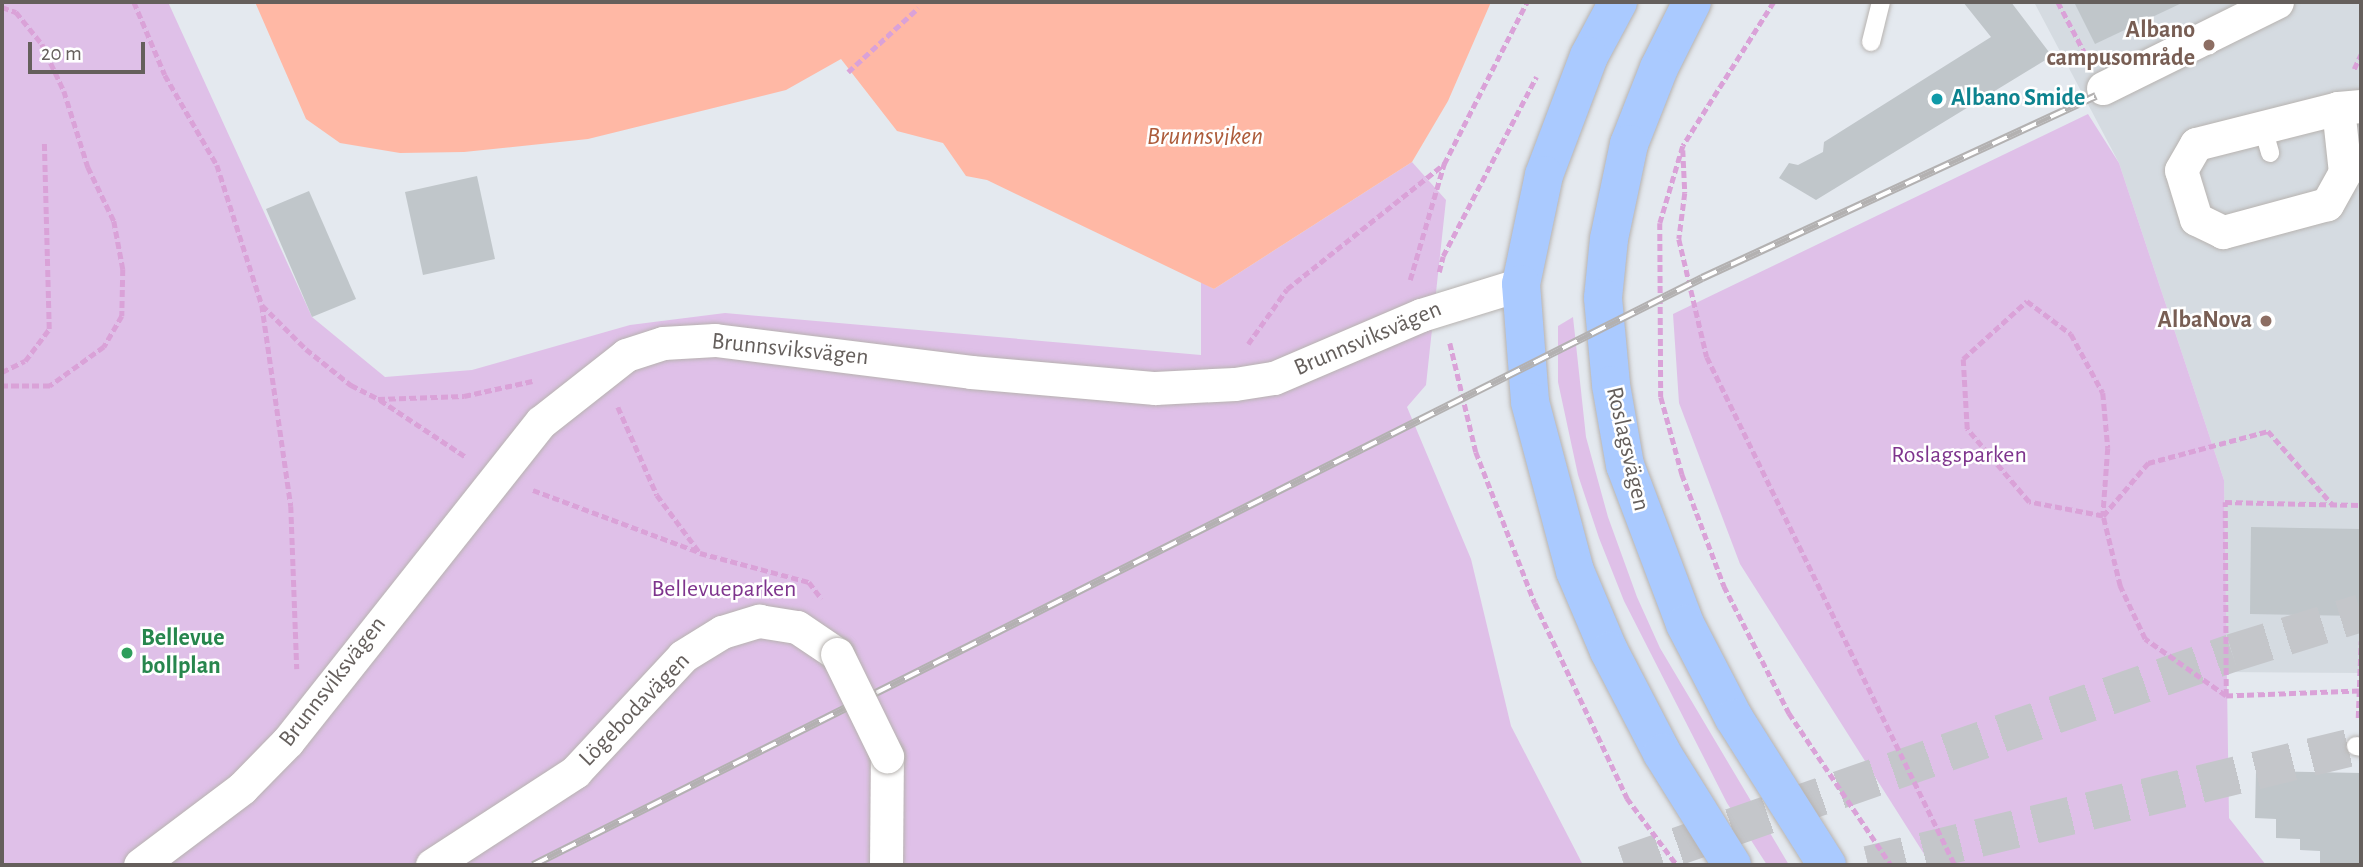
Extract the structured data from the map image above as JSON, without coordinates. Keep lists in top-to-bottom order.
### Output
{
  "streets": {
    "main road": ["Roslagsvägen"],
    "street": ["Brunnsviksvägen", "Lögebodavägen"]
  },
  "water": ["Brunnsviken"],
  "parks": ["Roslagsparken", "Bellevueparken"],
  "places": [
    "Albano campusområde",
    "Albano Smide",
    "AlbaNova",
    "Bellevue bollplan"
  ],
  "scale_bar": "20 m"
}
